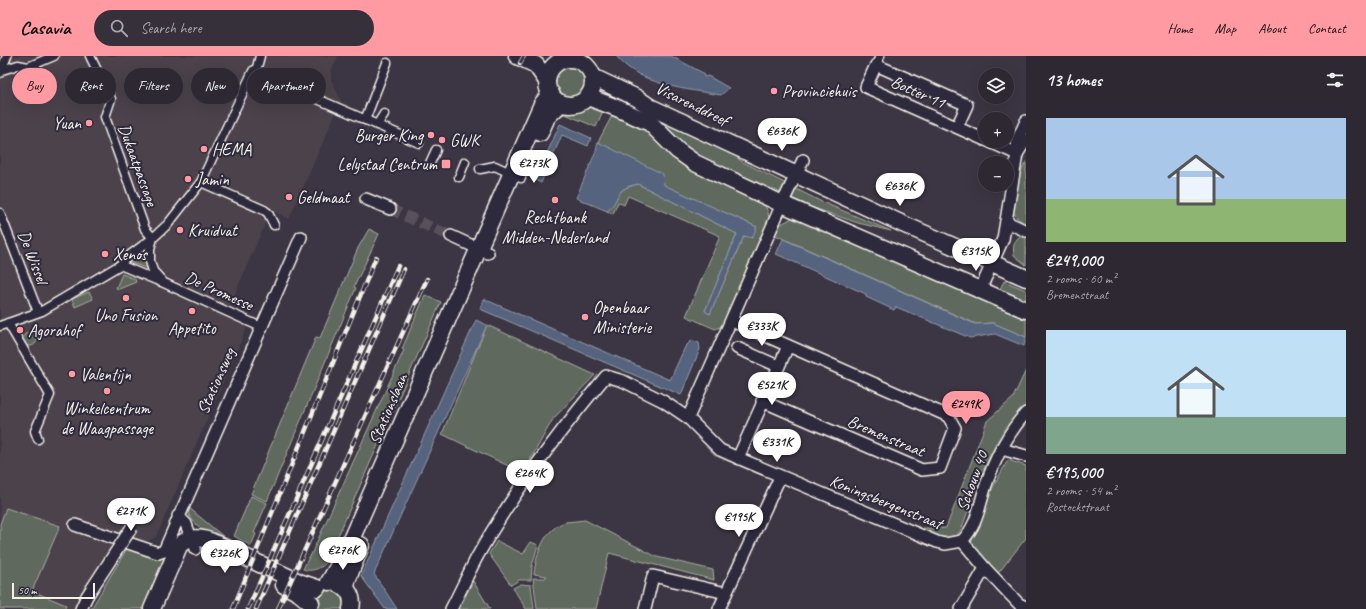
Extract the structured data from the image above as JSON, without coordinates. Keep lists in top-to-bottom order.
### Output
{
  "streets": {
    "main road": ["Visarenddreef", "Stationslaan"],
    "street": [
      "Botter 11",
      "Dukaatpassage",
      "De Wissel",
      "De Promesse",
      "Stationsweg",
      "Bremenstraat",
      "Schouw 40",
      "Koningsbergenstraat"
    ]
  },
  "crossings": [
    ["Dukaatpassage", "De Promesse"],
    ["De Promesse", "Stationsweg"],
    ["Schouw 40", "Koningsbergenstraat"]
  ],
  "places": {
    "other": [
      "Provinciehuis",
      "Yuan",
      "Burger King",
      "GWK",
      "HEMA",
      "Jamin",
      "Geldmaat",
      "Rechtbank Midden-Nederland",
      "Kruidvat",
      "Xenos",
      "Uno Fusion",
      "Appetito",
      "Openbaar Ministerie",
      "Agorahof",
      "Valentijn",
      "Winkelcentrum de Waagpassage"
    ],
    "transit": ["Lelystad Centrum"]
  },
  "scale_bar": "50 m",
  "page": {
    "header": "Casavia",
    "search": "Search here",
    "nav": [
      "Home",
      "Map",
      "About",
      "Contact"
    ],
    "heading": "13 homes",
    "map_buttons": ["+", "−"],
    "chip": [
      "Buy",
      "Rent",
      "Filters",
      "New",
      "Apartment"
    ],
    "list": [
      {
        "name": "€249,000",
        "note": "2 rooms · 60 m² · Bremenstraat"
      },
      {
        "name": "€195,000",
        "note": "2 rooms · 54 m² · Rostockstraat"
      }
    ],
    "price": [
      "€636K",
      "€273K",
      "€636K",
      "€315K",
      "€333K",
      "€521K",
      "€249K",
      "€331K",
      "€264K",
      "€271K",
      "€195K",
      "€276K",
      "€326K"
    ],
    "scale": "50 m"
  }
}
